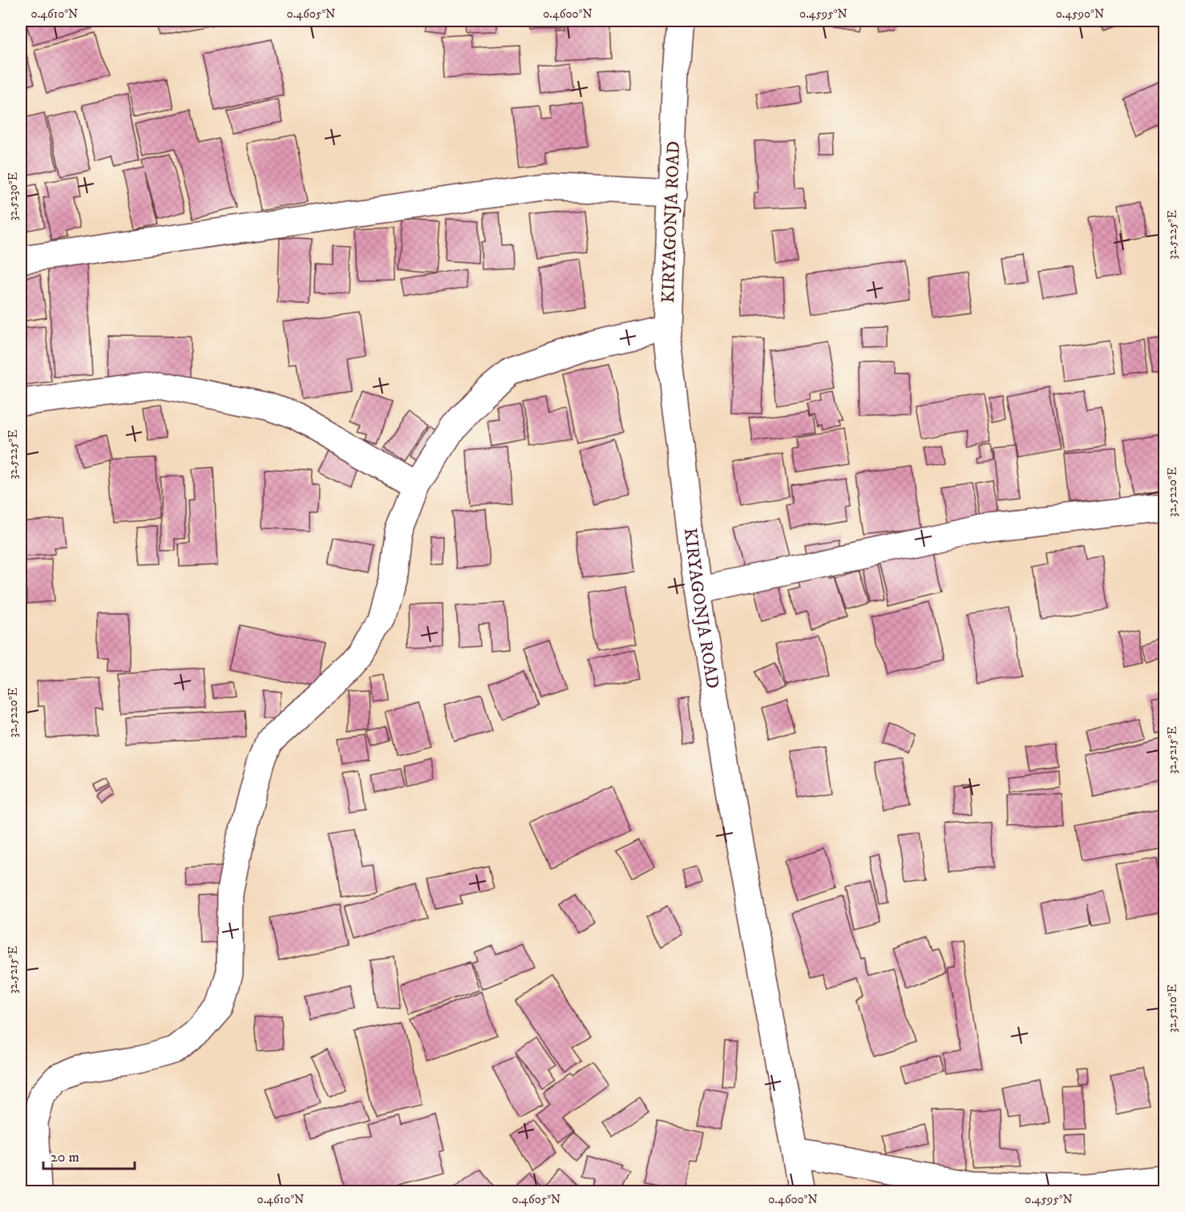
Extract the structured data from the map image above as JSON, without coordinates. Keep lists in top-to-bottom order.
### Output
{
  "streets": {
    "street": ["KIRYAGONJA ROAD"]
  },
  "scale_bar": "20 m",
  "coordinates": [
    "0.4610°N",
    "0.4605°N",
    "0.4600°N",
    "0.4595°N",
    "0.4590°N",
    "32.5230°E",
    "32.5225°E",
    "32.5220°E",
    "32.5215°E",
    "32.5210°E"
  ]
}
